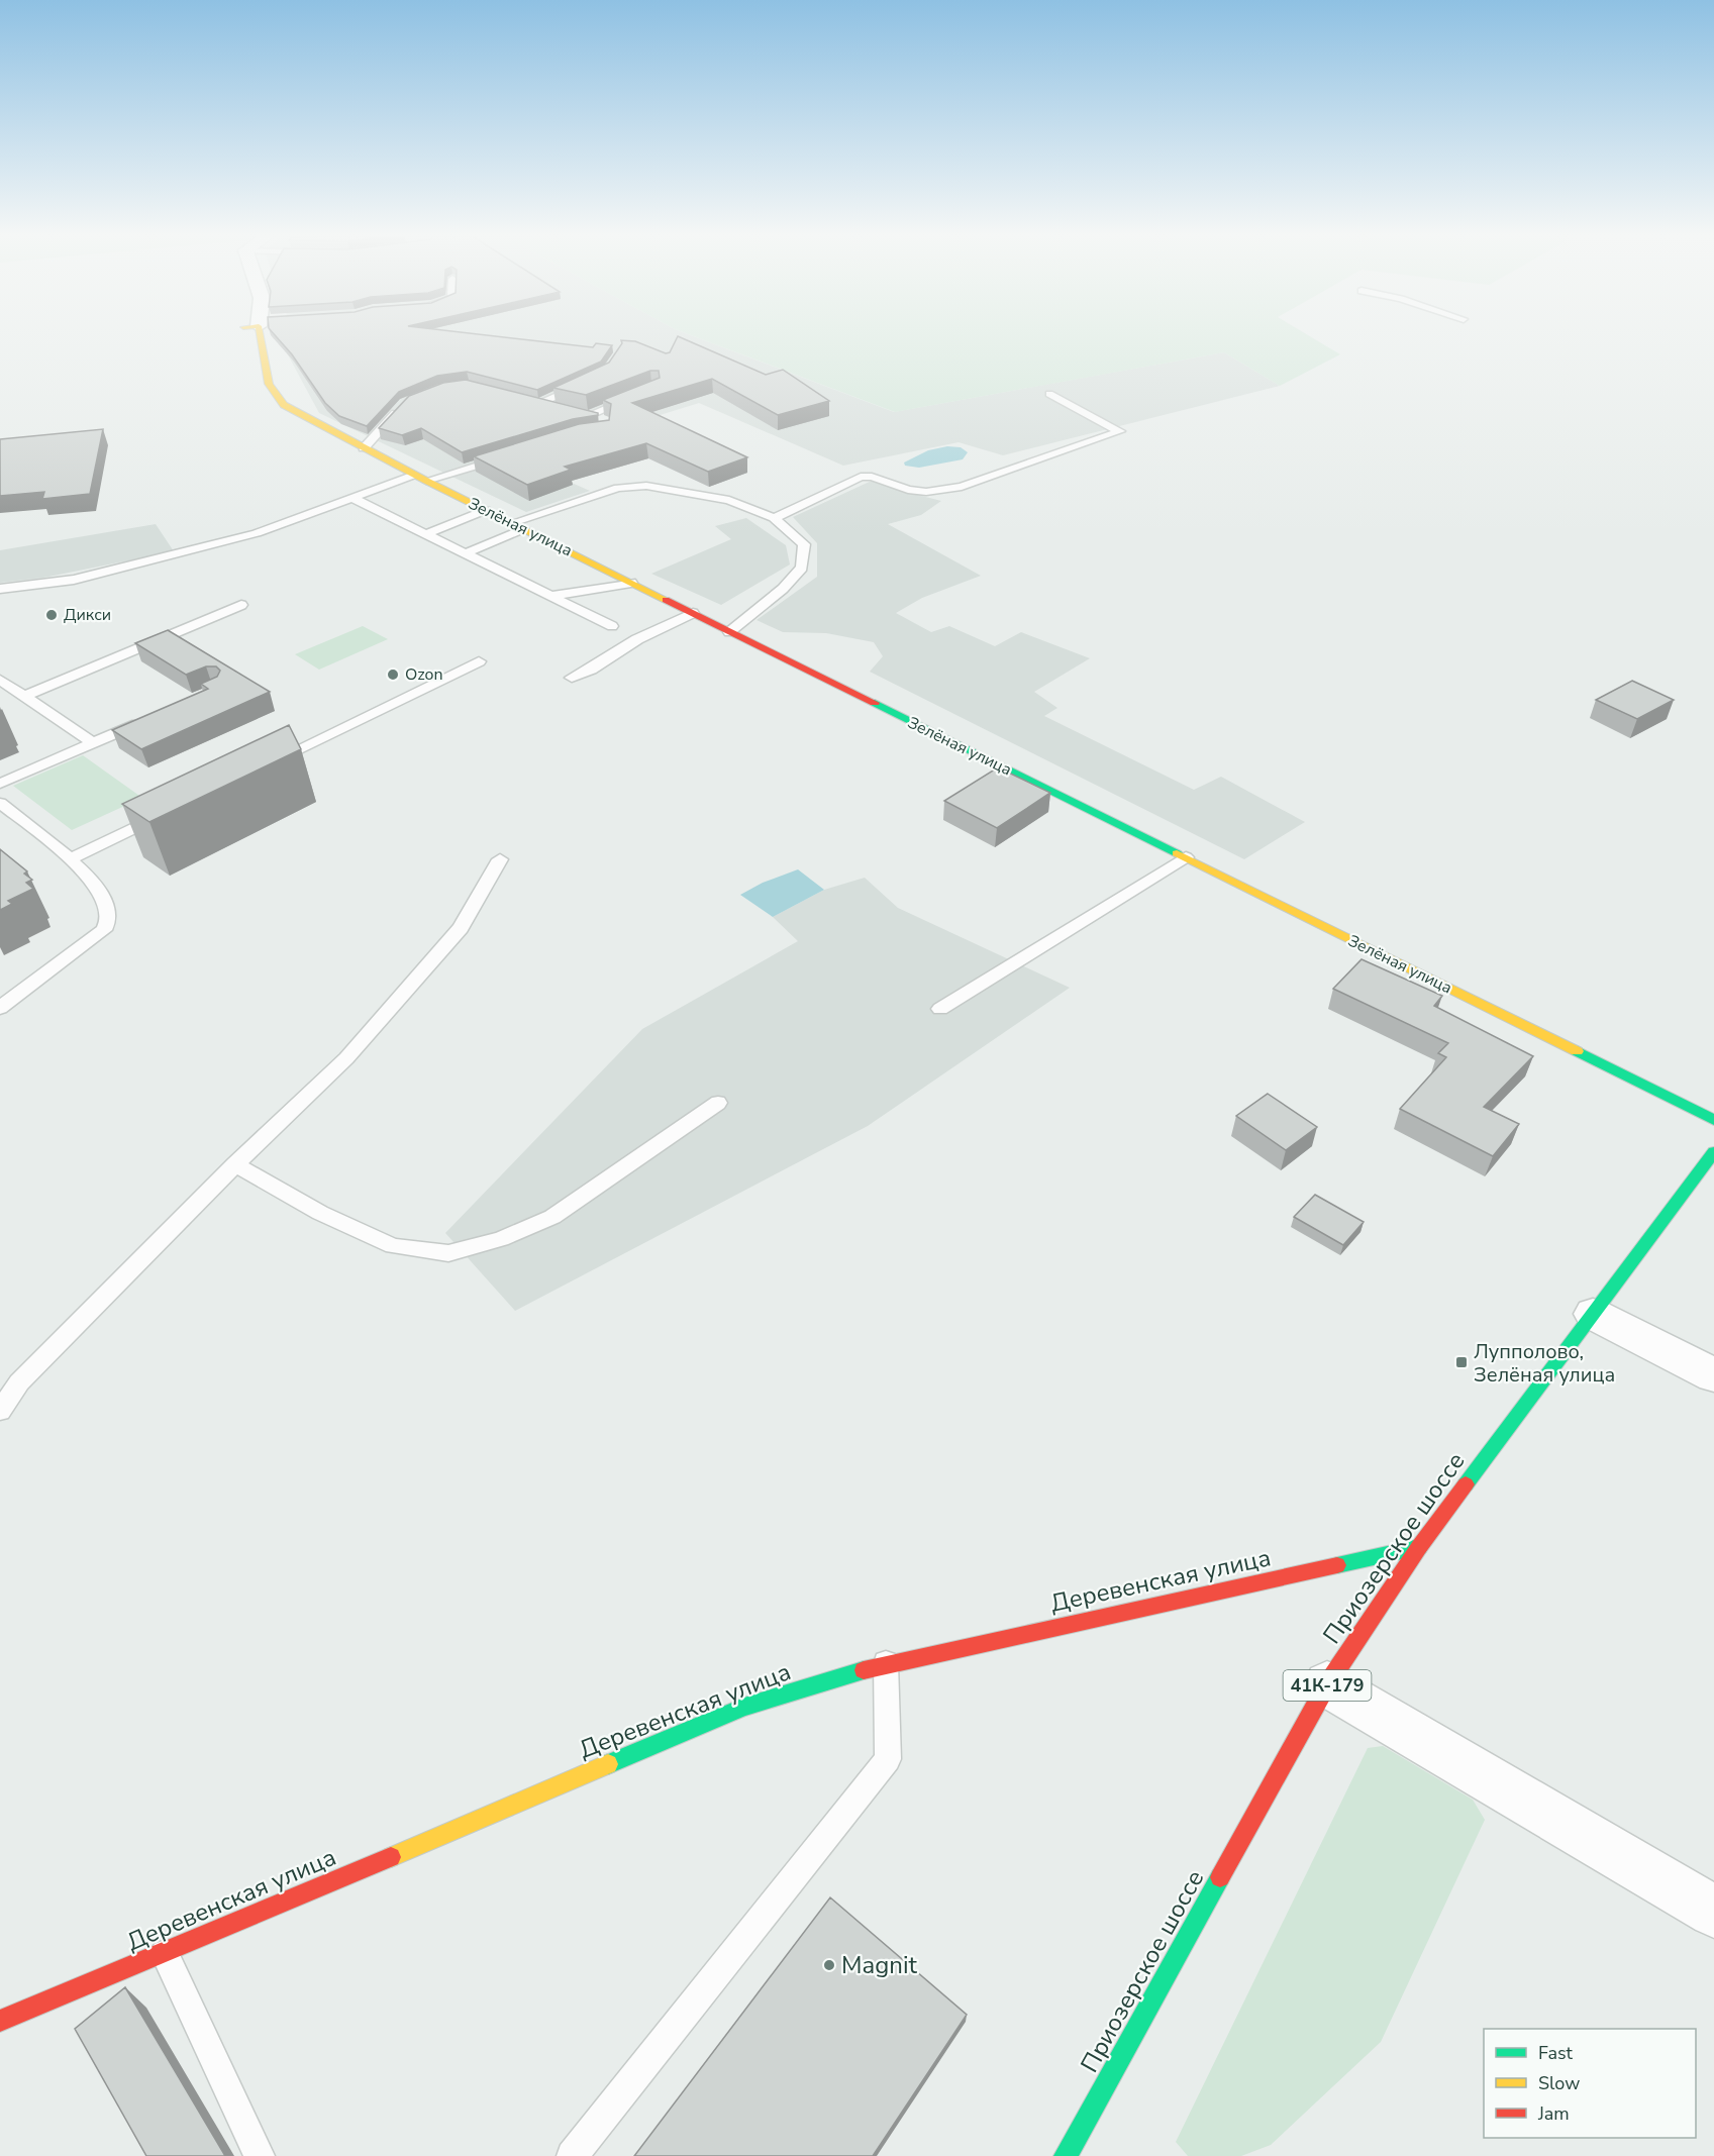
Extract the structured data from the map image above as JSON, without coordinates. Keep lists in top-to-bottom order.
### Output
{
  "streets": {
    "street": [
      "Зелёная улица",
      "Приозерское шоссе",
      "Деревенская улица",
      "41К-179"
    ]
  },
  "crossings": [
    ["Приозерское шоссе", "Деревенская улица"]
  ],
  "places": {
    "other": ["Дикси", "Ozon", "Magnit"],
    "transit": ["Лупполово, Зелёная улица"]
  },
  "legend": ["Fast", "Slow", "Jam"]
}
